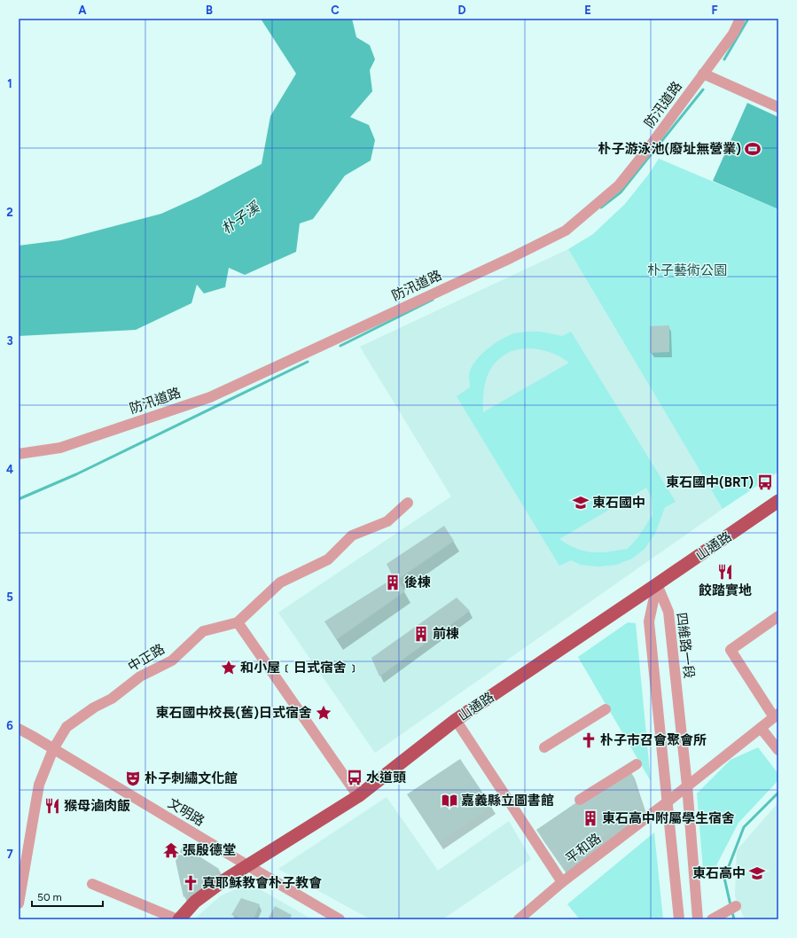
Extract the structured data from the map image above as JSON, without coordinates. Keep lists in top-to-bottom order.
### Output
{
  "streets": {
    "main road": ["山通路"],
    "street": [
      "防汛道路",
      "四維路一段",
      "中正路",
      "文明路",
      "平和路"
    ]
  },
  "crossings": [
    ["山通路", "四維路一段"],
    ["山通路", "文明路"],
    ["四維路一段", "平和路"],
    ["中正路", "文明路"]
  ],
  "water": ["朴子溪"],
  "parks": ["朴子藝術公園"],
  "places": {
    "sports": ["朴子游泳池(廢址無營業)"],
    "bus stop": ["東石國中(BRT)", "水道頭"],
    "school or university": ["東石國中", "東石高中"],
    "restaurant": ["餃踏實地", "猴母滷肉飯"],
    "building": ["後棟", "前棟", "東石高中附屬學生宿舍"],
    "place": ["和小屋﹝日式宿舍﹞", "東石國中校長(舊)日式宿舍"],
    "church": ["朴子市召會聚會所", "真耶穌教會朴子教會"],
    "theatre": ["朴子刺繡文化館"],
    "library": ["嘉義縣立圖書館"],
    "temple": ["張殷德堂"]
  },
  "scale_bar": "50 m",
  "grid": {
    "columns": [
      "A",
      "B",
      "C",
      "D",
      "E",
      "F"
    ],
    "rows": [
      "1",
      "2",
      "3",
      "4",
      "5",
      "6",
      "7"
    ]
  }
}
